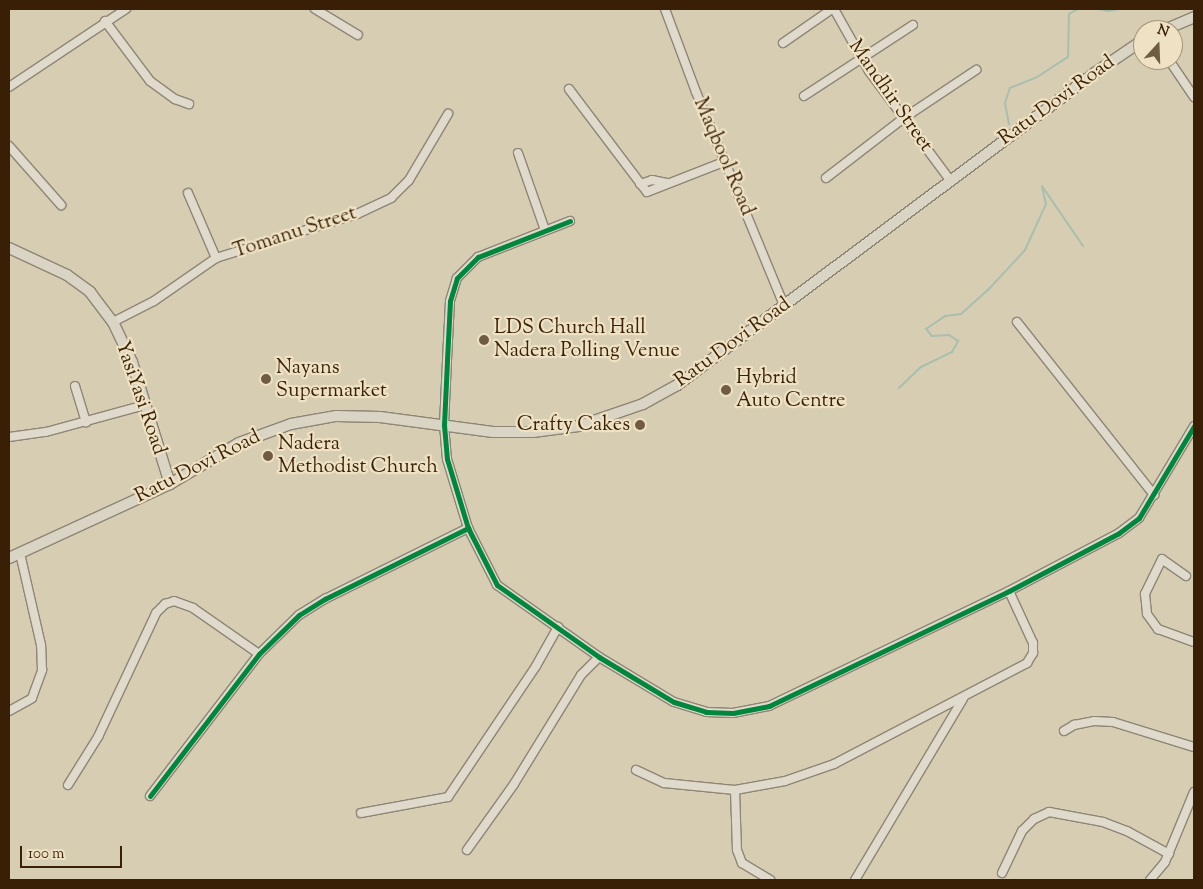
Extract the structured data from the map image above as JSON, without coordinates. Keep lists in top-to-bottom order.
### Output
{
  "streets": {
    "main road": ["Ratu Dovi Road", "YasiYasi Road"],
    "street": ["Mandhir Street", "Maqbool Road", "Tomanu Street"]
  },
  "crossings": [
    ["Mandhir Street", "Ratu Dovi Road"],
    ["Ratu Dovi Road", "Maqbool Road"],
    ["Ratu Dovi Road", "YasiYasi Road"],
    ["Tomanu Street", "YasiYasi Road"]
  ],
  "places": [
    "LDS Church Hall Nadera Polling Venue",
    "Nayans Supermarket",
    "Hybrid Auto Centre",
    "Crafty Cakes",
    "Nadera Methodist Church"
  ],
  "scale_bar": "100 m",
  "north": "top"
}
